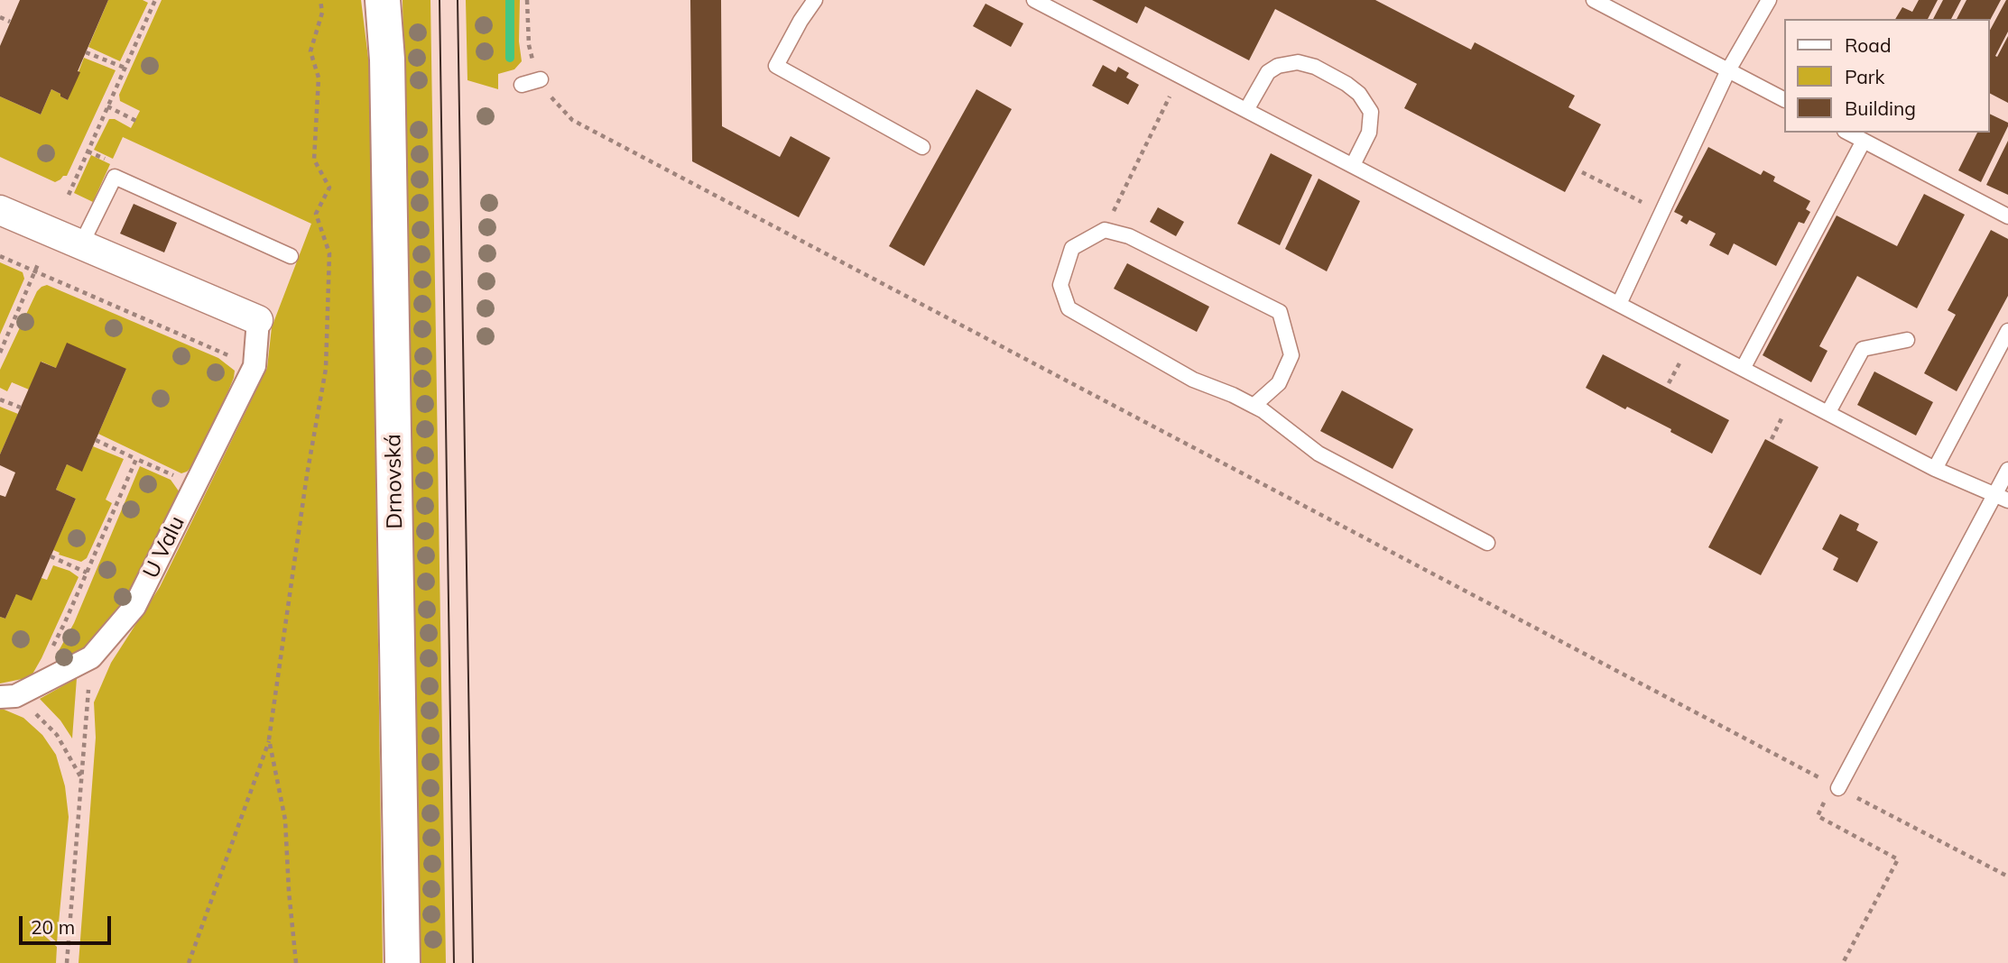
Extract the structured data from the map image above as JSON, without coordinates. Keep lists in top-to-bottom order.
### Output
{
  "streets": {
    "main road": ["Drnovská"],
    "street": ["U Valu"]
  },
  "legend": ["Road", "Park", "Building"],
  "scale_bar": "20 m"
}
